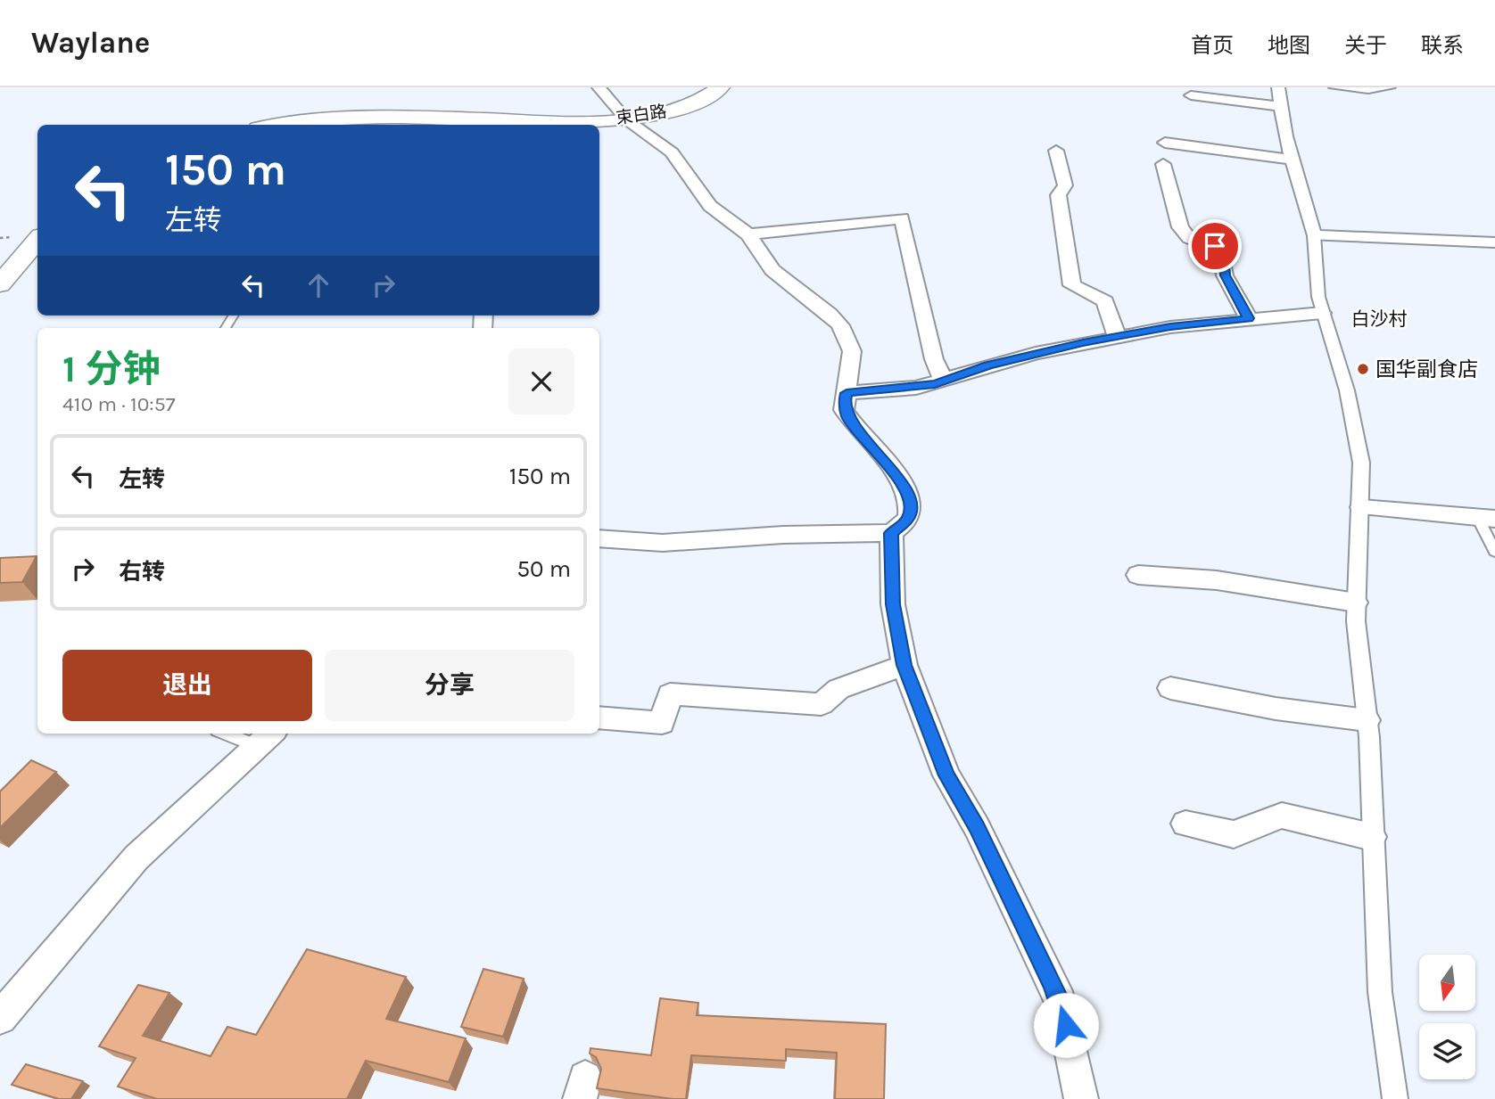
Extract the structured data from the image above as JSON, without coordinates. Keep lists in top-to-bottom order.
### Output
{
  "streets": {
    "main road": ["束白路"]
  },
  "districts": ["白沙村"],
  "places": ["国华副食店"],
  "north": "bottom",
  "page": {
    "header": "Waylane",
    "nav": [
      "首页",
      "地图",
      "关于",
      "联系"
    ],
    "turn": ["150 m", "左转"],
    "heading": ["1 分钟", "410 m · 10:57"],
    "list": [
      {
        "name": "左转",
        "value": "150 m"
      },
      {
        "name": "右转",
        "value": "50 m"
      }
    ],
    "buttons": ["退出", "分享"]
  }
}
